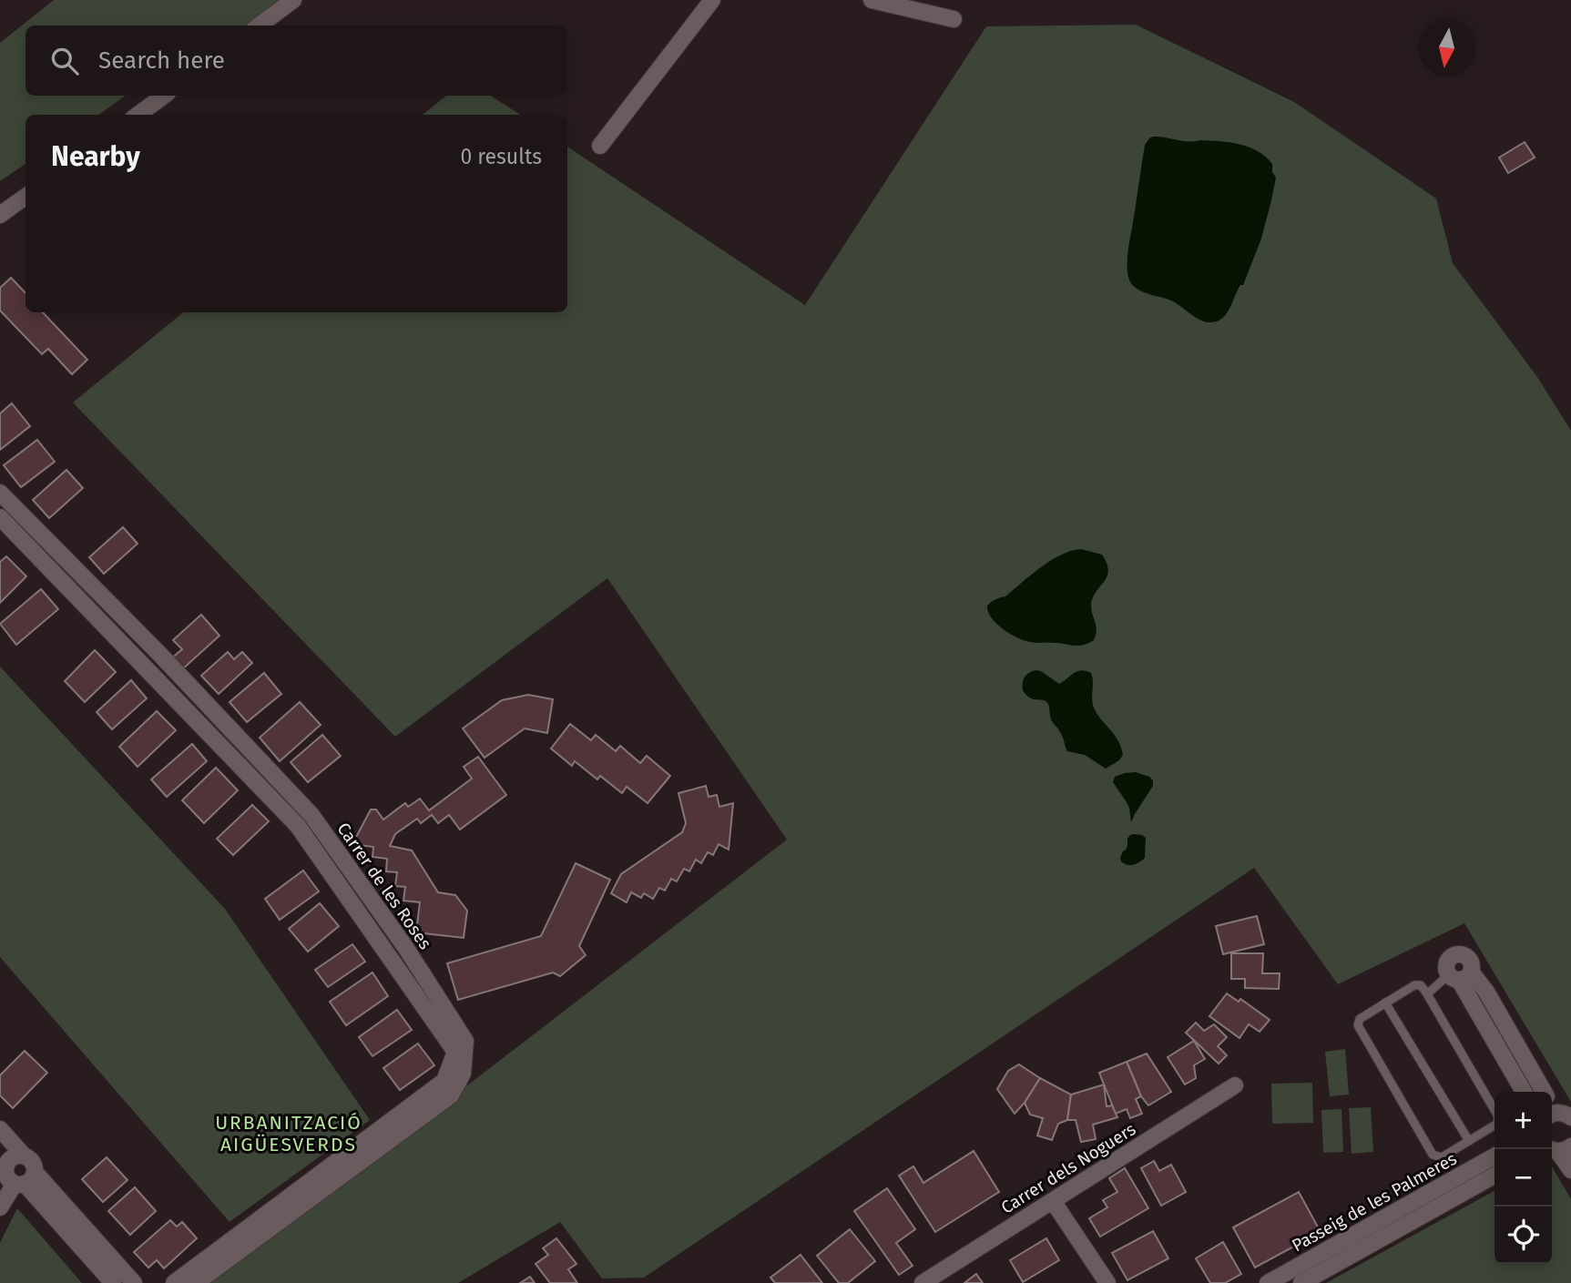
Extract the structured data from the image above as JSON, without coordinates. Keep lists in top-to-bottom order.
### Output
{
  "streets": {
    "street": ["Carrer de les Roses", "Carrer dels Noguers", "Passeig de les Palmeres"]
  },
  "districts": ["URBANITZACIÓ AIGÜESVERDS"],
  "north": "bottom",
  "page": {
    "search": "Search here",
    "heading": ["Nearby", "0 results"],
    "map_buttons": ["+", "−"]
  }
}
